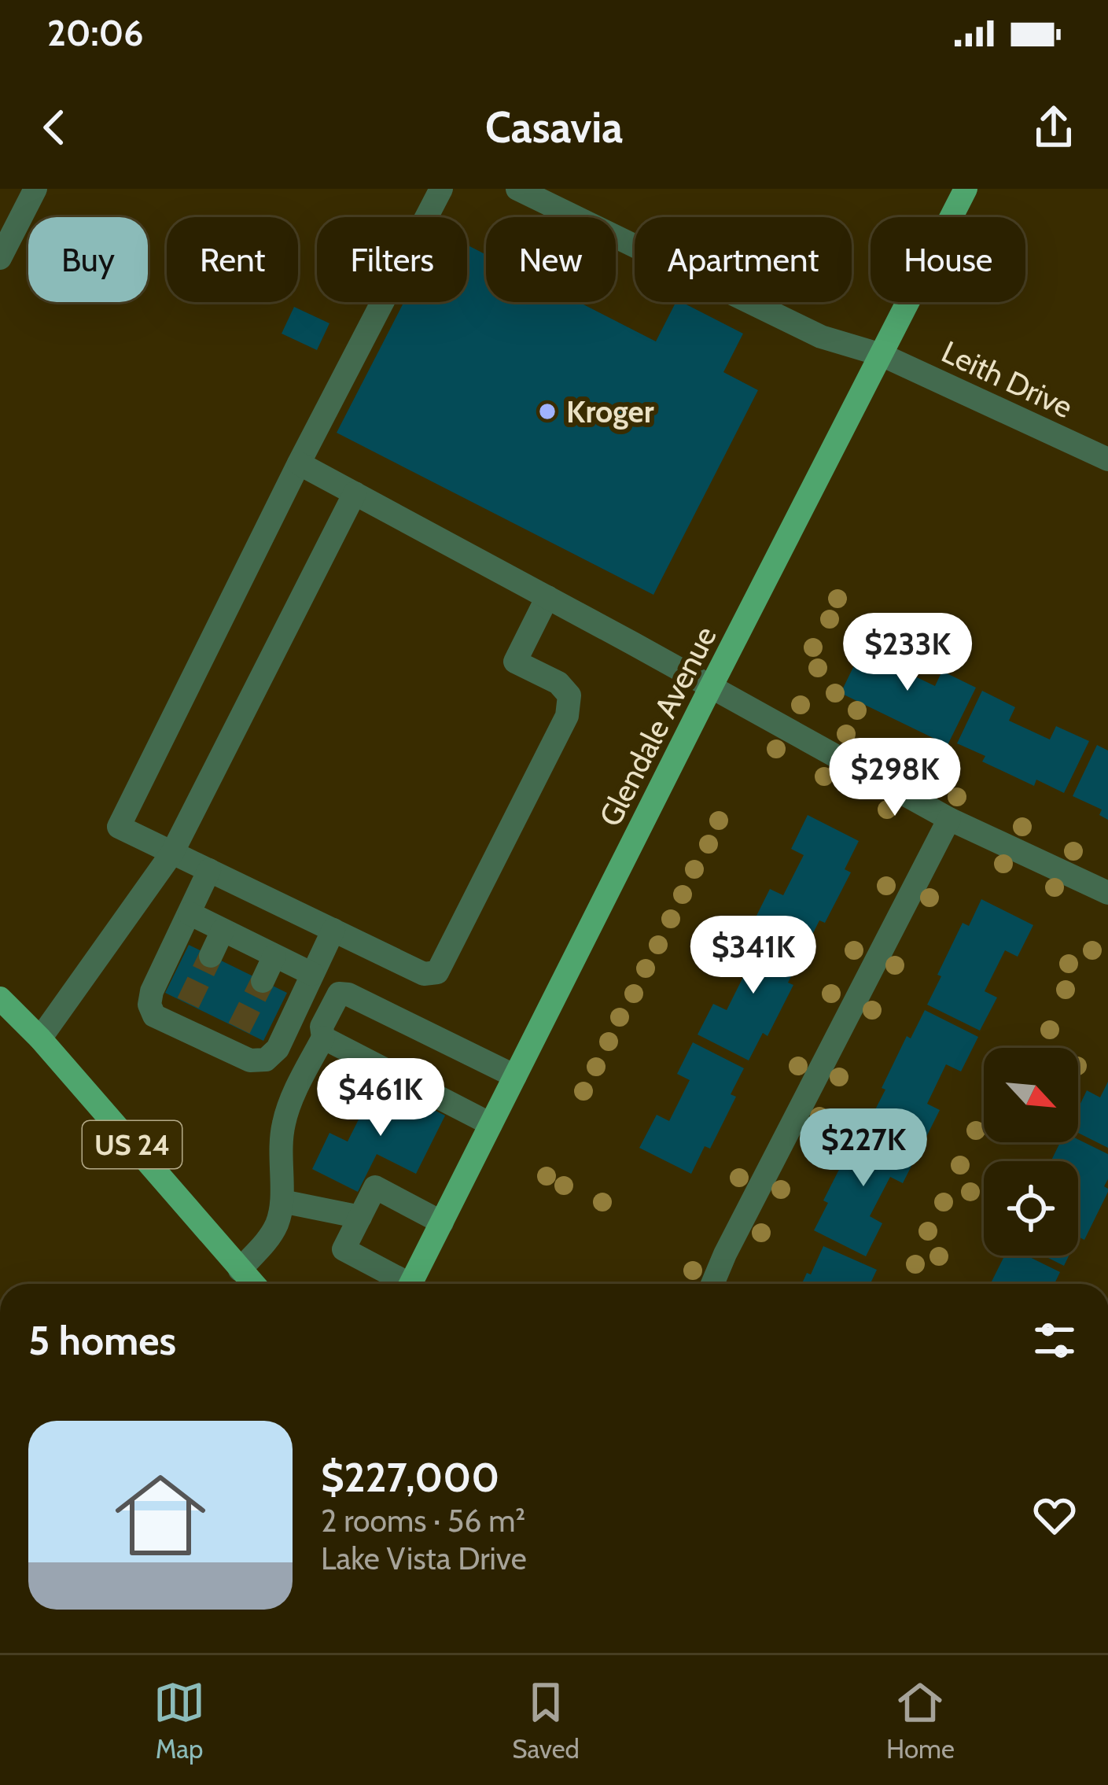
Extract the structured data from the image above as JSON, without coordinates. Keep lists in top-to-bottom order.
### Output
{
  "streets": {
    "main road": ["Glendale Avenue", "US 24"],
    "street": ["Leith Drive"]
  },
  "crossings": [
    ["Leith Drive", "Glendale Avenue"]
  ],
  "places": ["Kroger"],
  "north": "bottom right",
  "page": {
    "status": "20:06",
    "header": "Casavia",
    "chip": [
      "Buy",
      "Rent",
      "Filters",
      "New",
      "Apartment",
      "House"
    ],
    "price": [
      "$233K",
      "$298K",
      "$341K",
      "$461K",
      "$227K"
    ],
    "heading": "5 homes",
    "list": [
      {
        "name": "$227,000",
        "note": "2 rooms · 56 m² · Lake Vista Drive"
      }
    ],
    "tabs": ["Map", "Saved", "Home"]
  }
}
